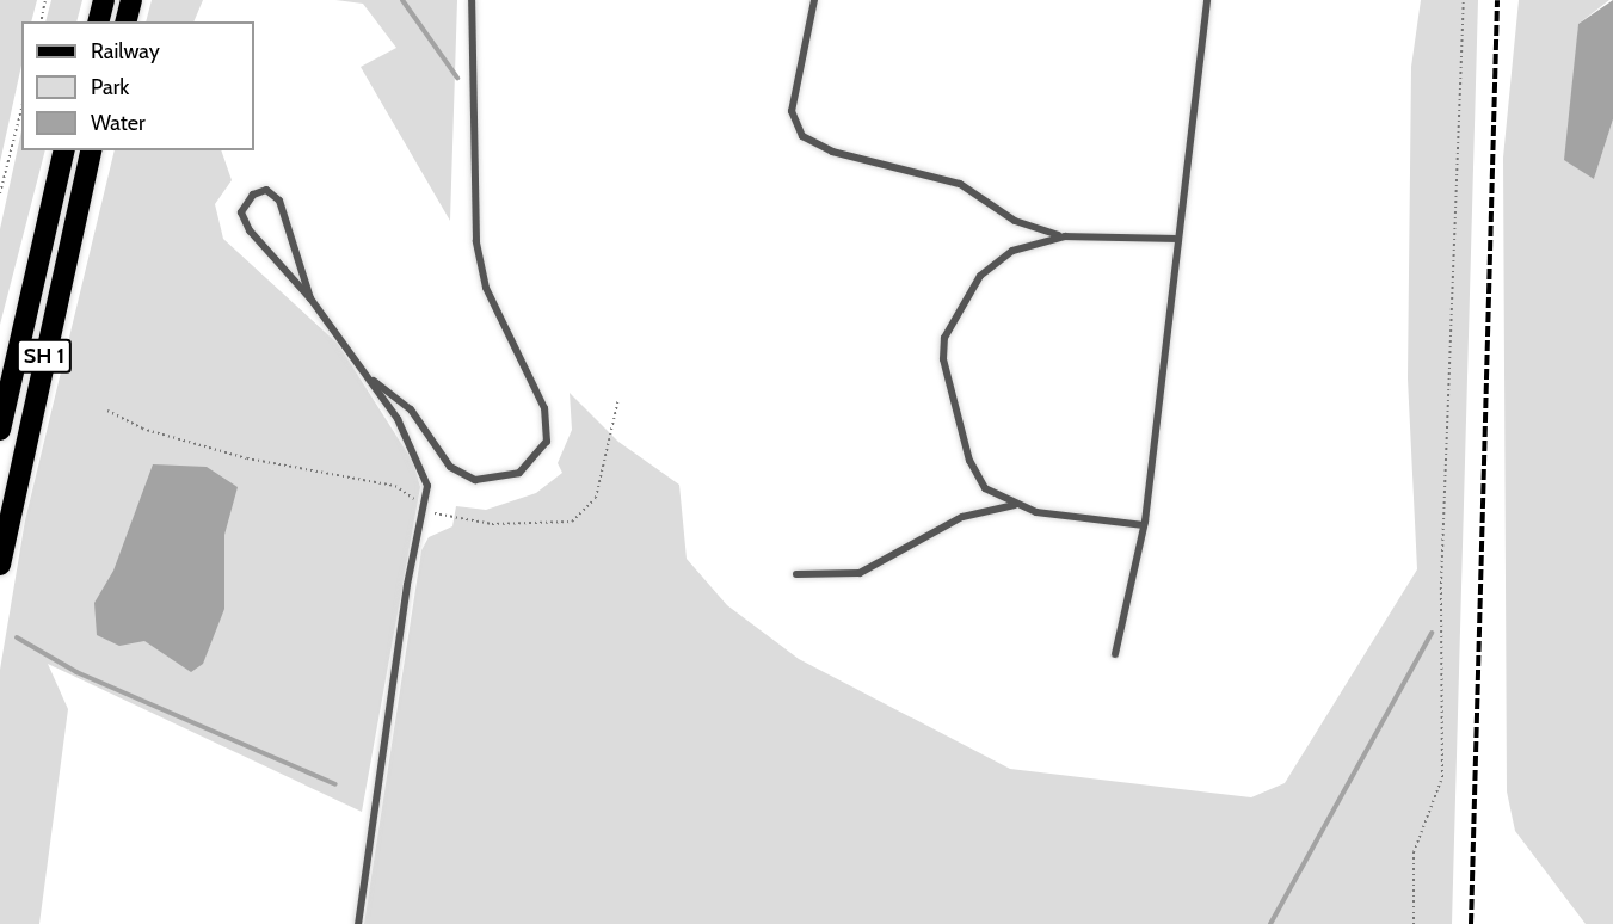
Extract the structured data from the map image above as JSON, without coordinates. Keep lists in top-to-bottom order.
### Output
{
  "streets": {
    "highway": ["SH 1"]
  },
  "legend": ["Railway", "Park", "Water"]
}
